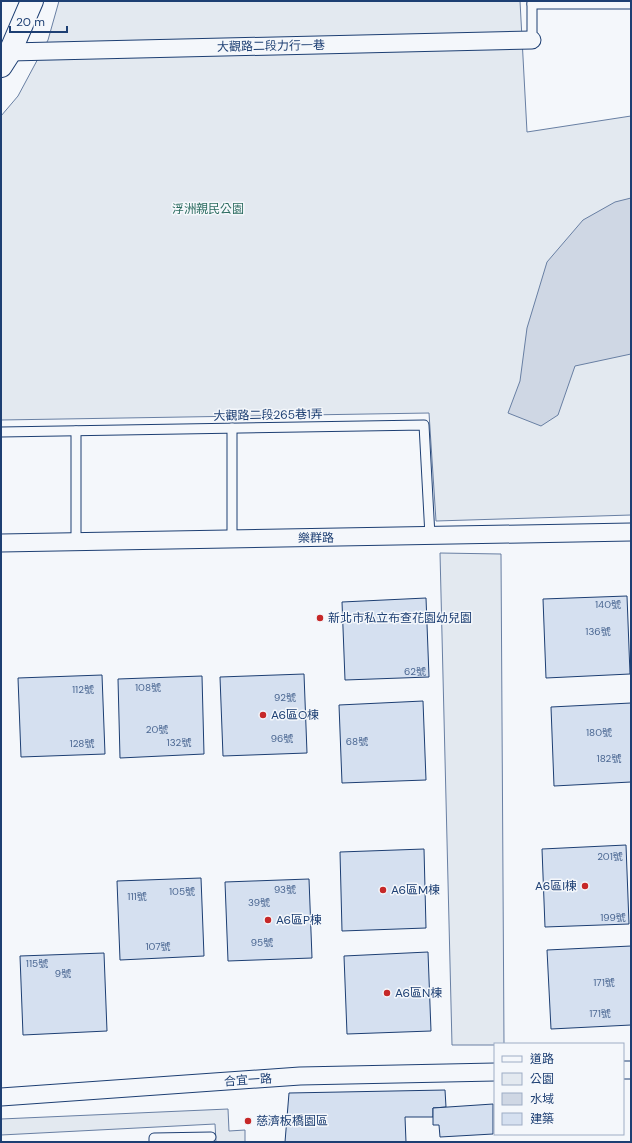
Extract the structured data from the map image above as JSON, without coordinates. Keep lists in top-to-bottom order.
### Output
{
  "streets": {
    "street": ["大觀路二段力行一巷", "樂群路", "合宜一路"],
    "lane": ["大觀路二段265巷1弄"]
  },
  "crossings": [
    ["大觀路二段265巷1弄", "樂群路"]
  ],
  "parks": ["浮洲親民公園"],
  "places": [
    "新北市私立布查花園幼兒園",
    "A6區O棟",
    "A6區I棟",
    "A6區M棟",
    "A6區P棟",
    "A6區N棟",
    "慈濟板橋園區"
  ],
  "house_numbers": [
    "140號",
    "136號",
    "62號",
    "108號",
    "112號",
    "92號",
    "20號",
    "180號",
    "96號",
    "68號",
    "132號",
    "128號",
    "182號",
    "201號",
    "93號",
    "105號",
    "111號",
    "39號",
    "199號",
    "95號",
    "107號",
    "115號",
    "9號",
    "171號",
    "171號"
  ],
  "legend": [
    "道路",
    "公園",
    "水域",
    "建築"
  ],
  "scale_bar": "20 m"
}
